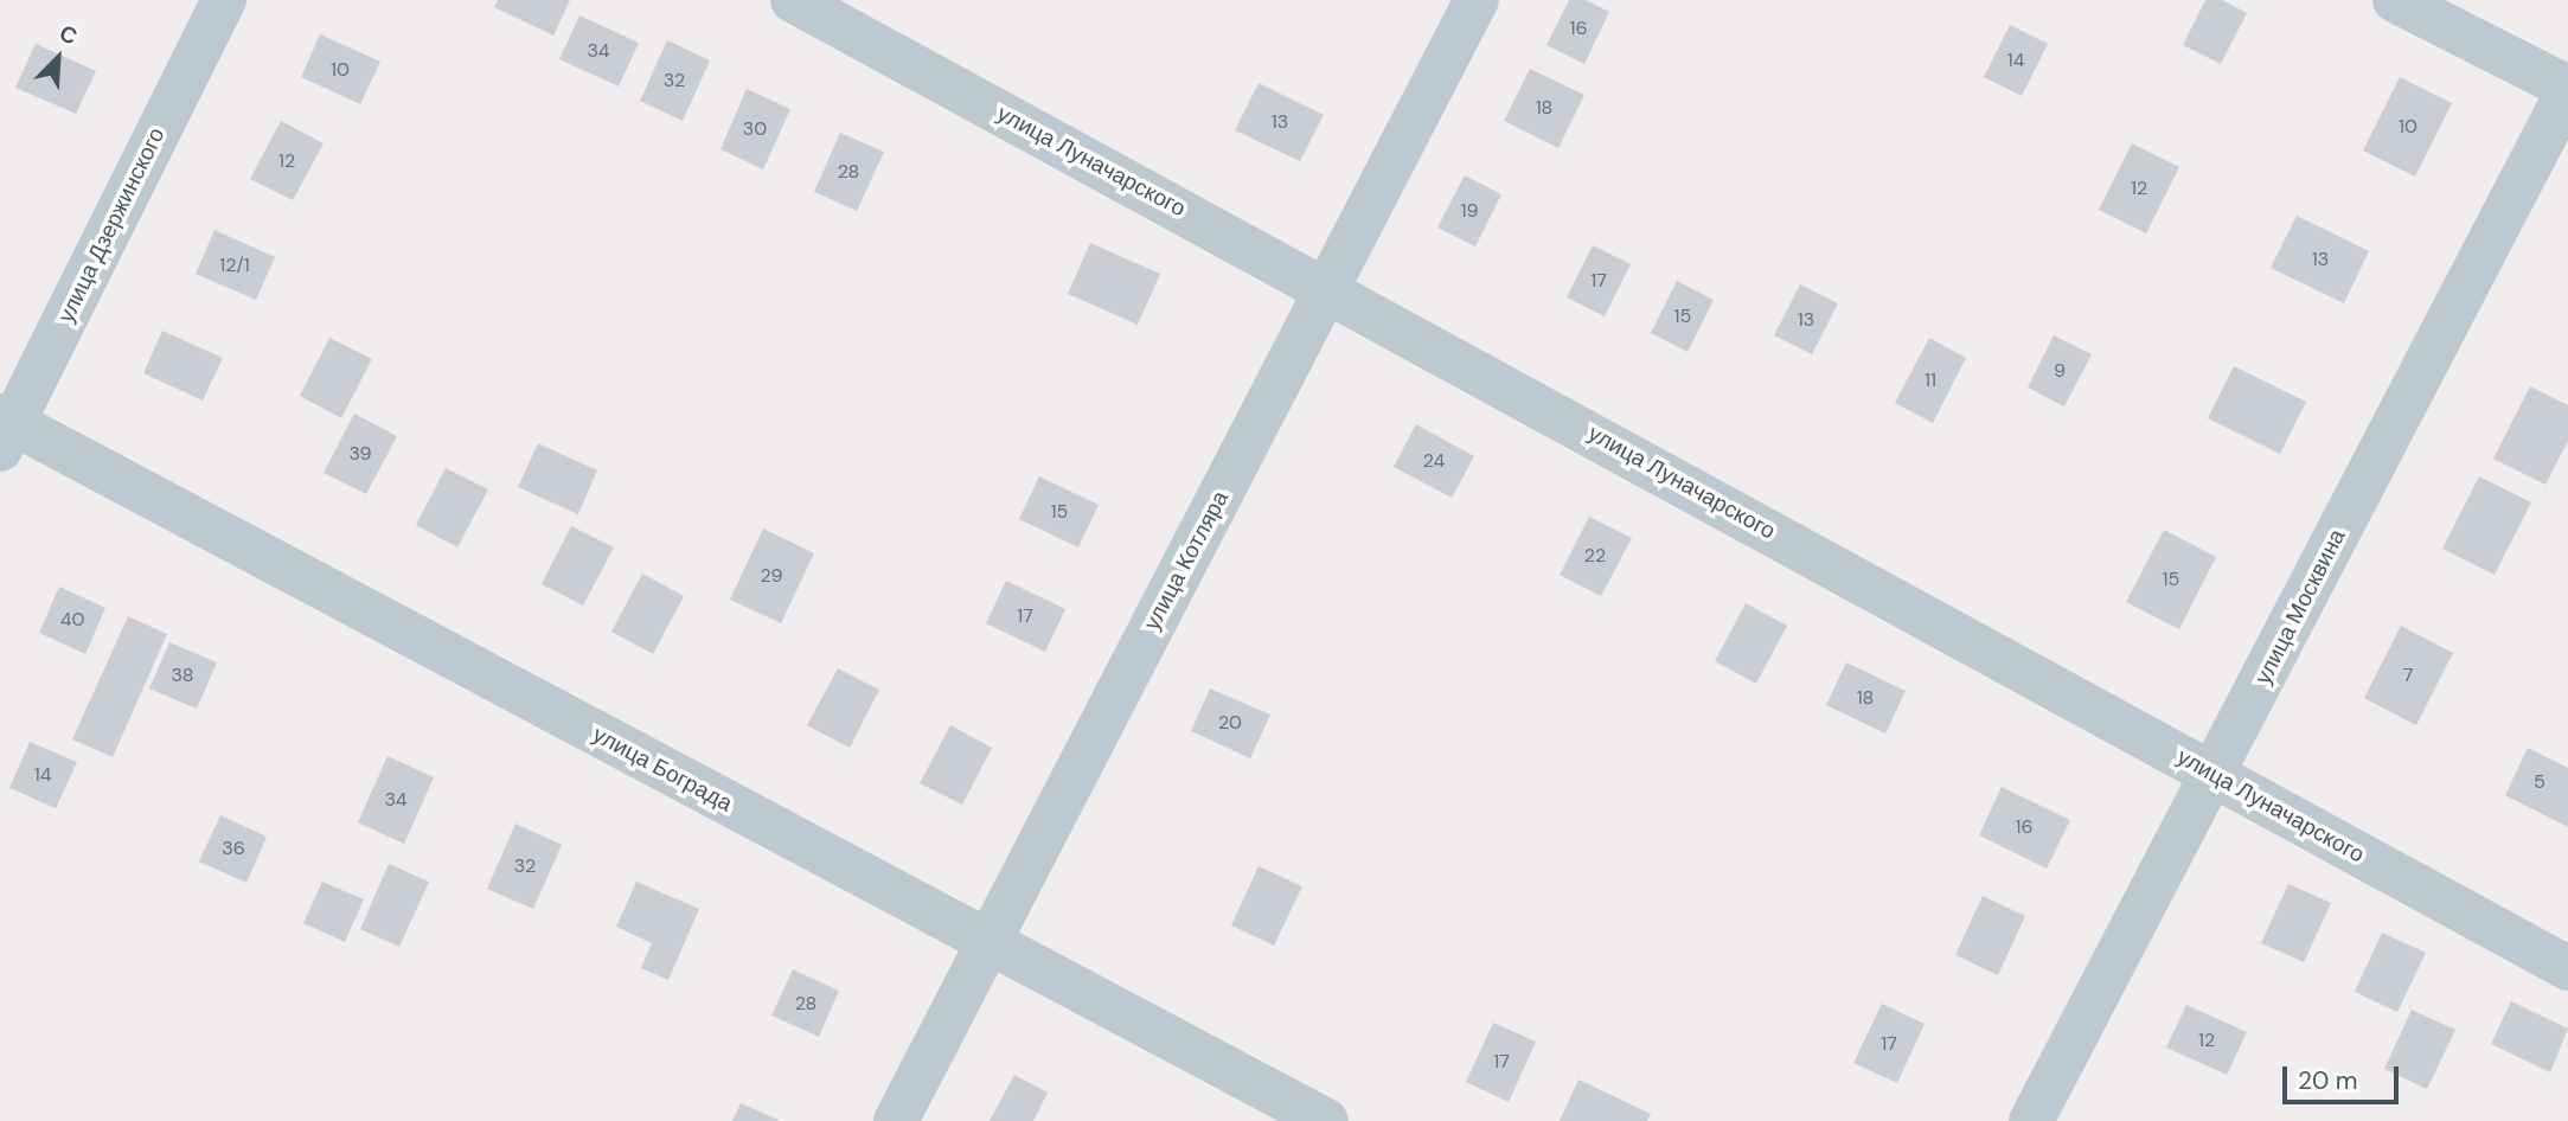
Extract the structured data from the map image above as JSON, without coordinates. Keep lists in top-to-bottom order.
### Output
{
  "streets": {
    "street": [
      "улица Луначарского",
      "улица Дзержинского",
      "улица Котляра",
      "улица Москвина",
      "улица Бограда"
    ]
  },
  "crossings": [
    ["улица Луначарского", "улица Котляра"],
    ["улица Луначарского", "улица Москвина"],
    ["улица Дзержинского", "улица Бограда"],
    ["улица Котляра", "улица Бограда"]
  ],
  "house_numbers": [
    "16",
    "34",
    "14",
    "10",
    "32",
    "18",
    "13",
    "10",
    "30",
    "12",
    "28",
    "12",
    "19",
    "13",
    "12/1",
    "17",
    "15",
    "13",
    "9",
    "11",
    "39",
    "24",
    "15",
    "22",
    "29",
    "15",
    "17",
    "40",
    "38",
    "7",
    "18",
    "20",
    "14",
    "5",
    "34",
    "16",
    "36",
    "32",
    "28",
    "12",
    "17",
    "17"
  ],
  "scale_bar": "20 m",
  "north": "top right"
}
